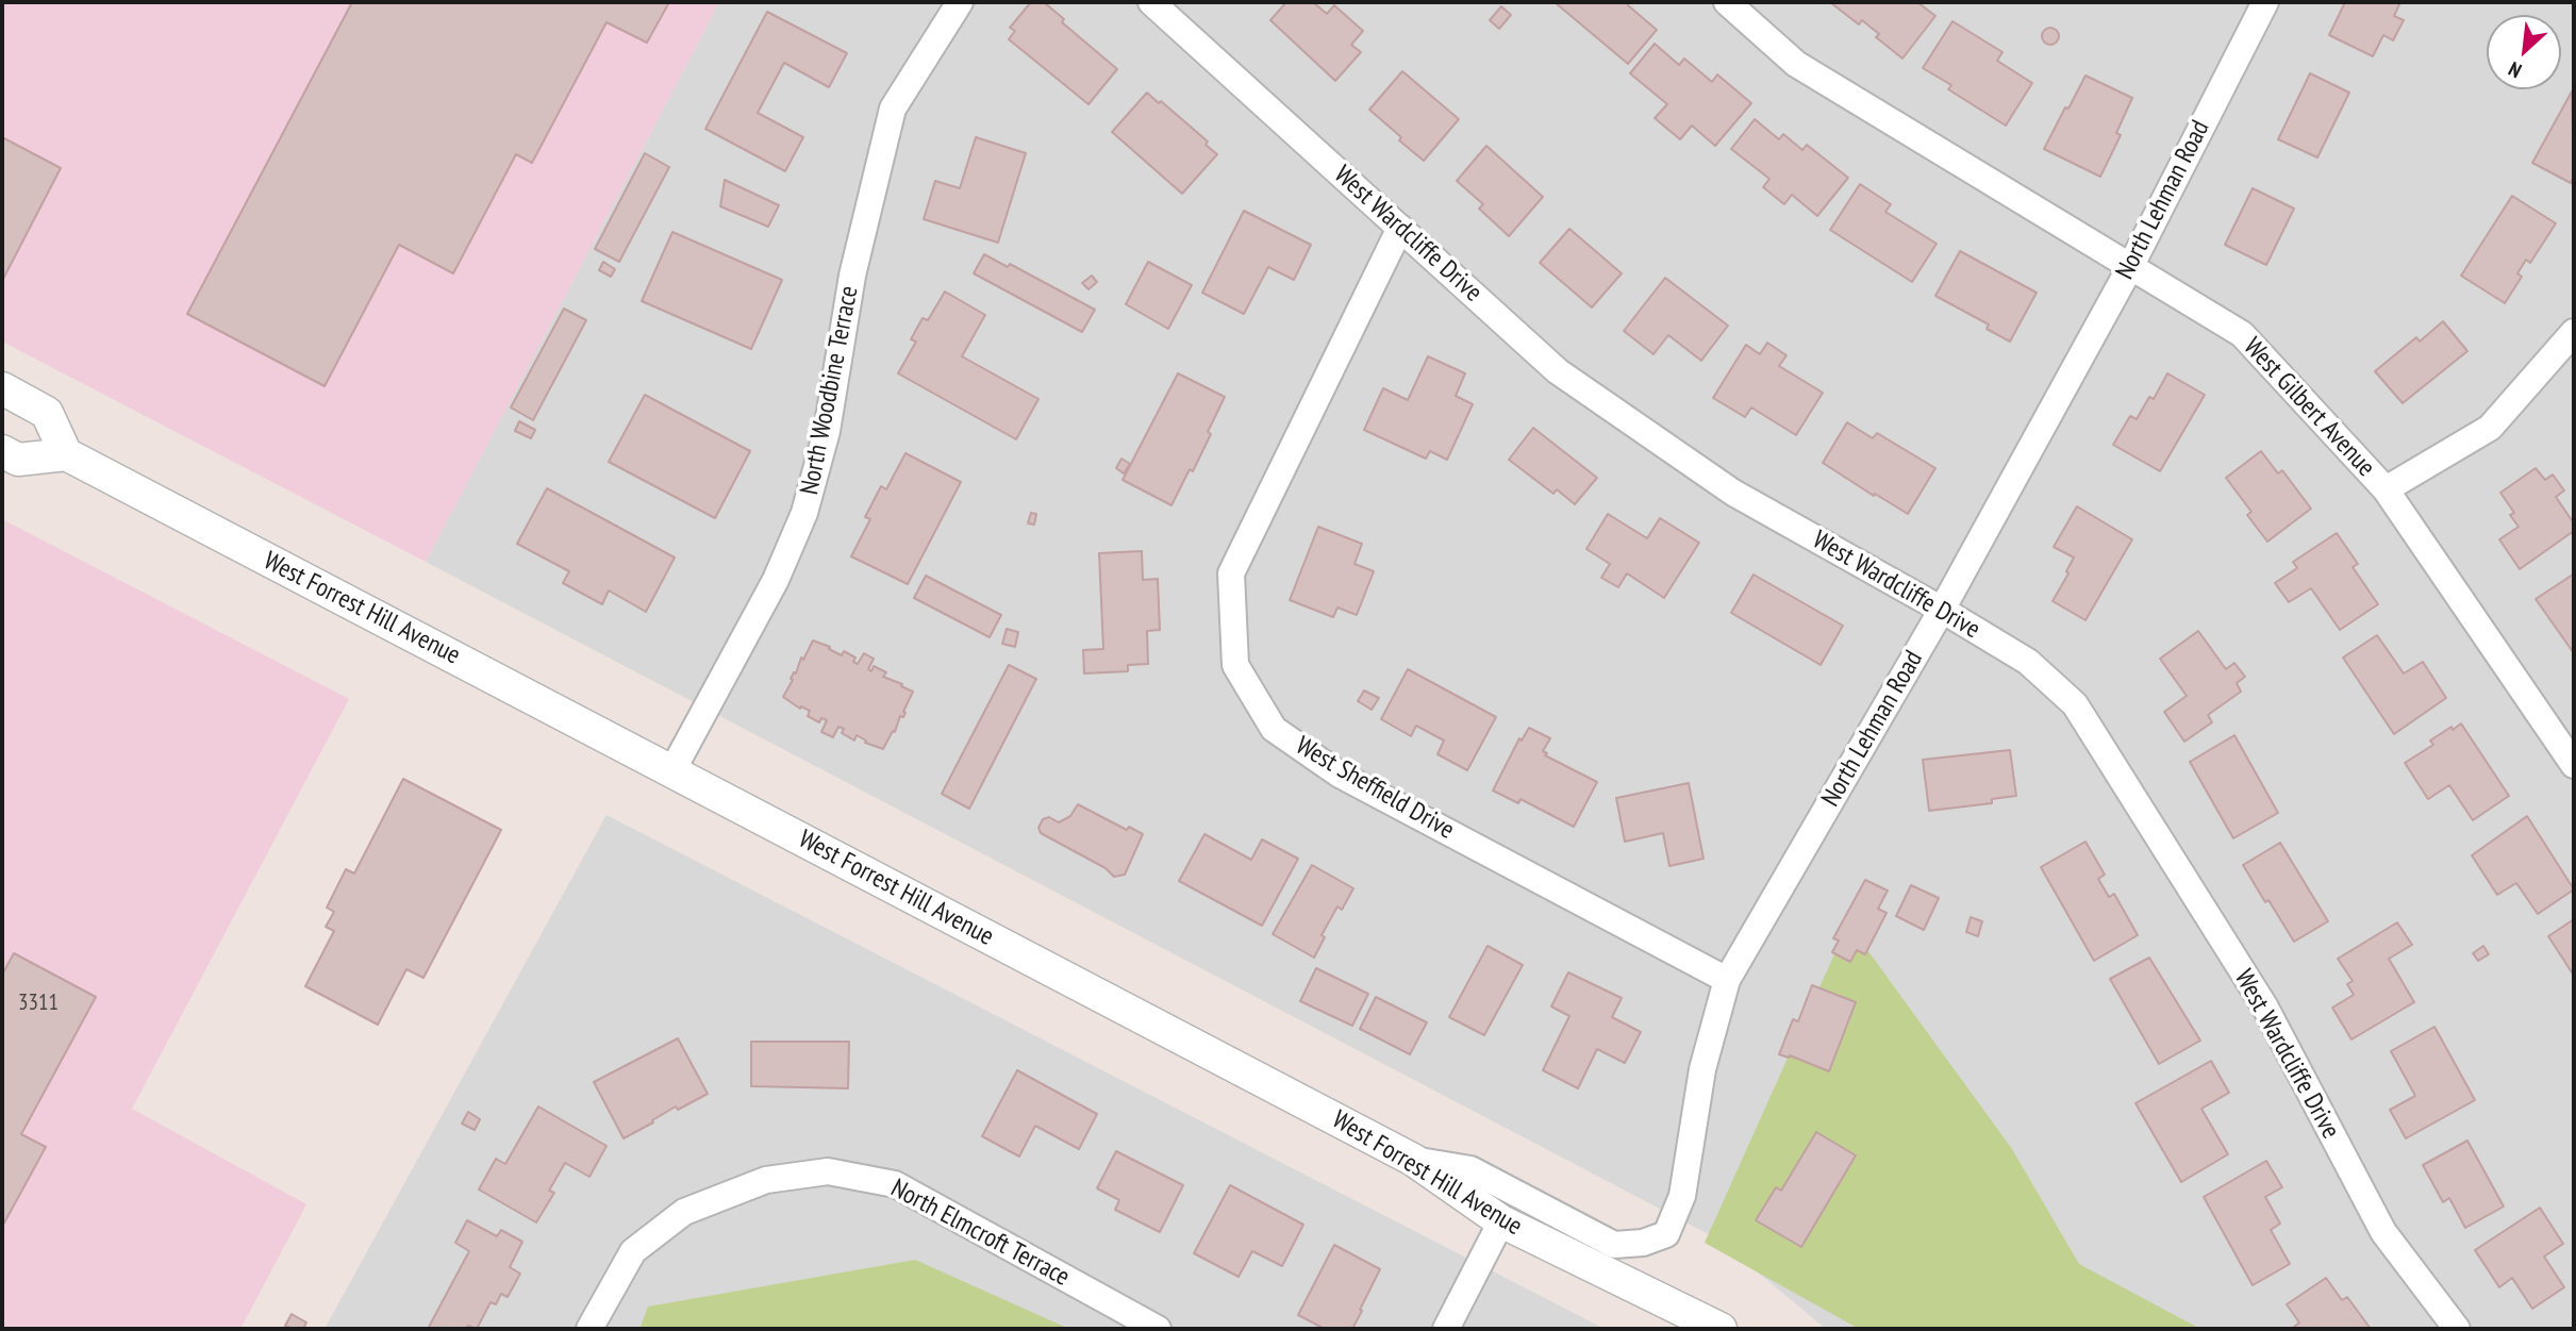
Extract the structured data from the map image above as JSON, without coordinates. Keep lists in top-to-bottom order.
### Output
{
  "streets": {
    "street": [
      "North Lehman Road",
      "West Wardcliffe Drive",
      "North Woodbine Terrace",
      "West Gilbert Avenue",
      "West Forrest Hill Avenue",
      "West Sheffield Drive",
      "North Elmcroft Terrace"
    ]
  },
  "crossings": [
    ["North Lehman Road", "West Wardcliffe Drive"],
    ["North Lehman Road", "West Gilbert Avenue"],
    ["North Lehman Road", "West Forrest Hill Avenue"],
    ["North Lehman Road", "West Sheffield Drive"],
    ["West Wardcliffe Drive", "West Sheffield Drive"],
    ["North Woodbine Terrace", "West Forrest Hill Avenue"]
  ],
  "house_numbers": ["3311"],
  "north": "bottom left"
}
